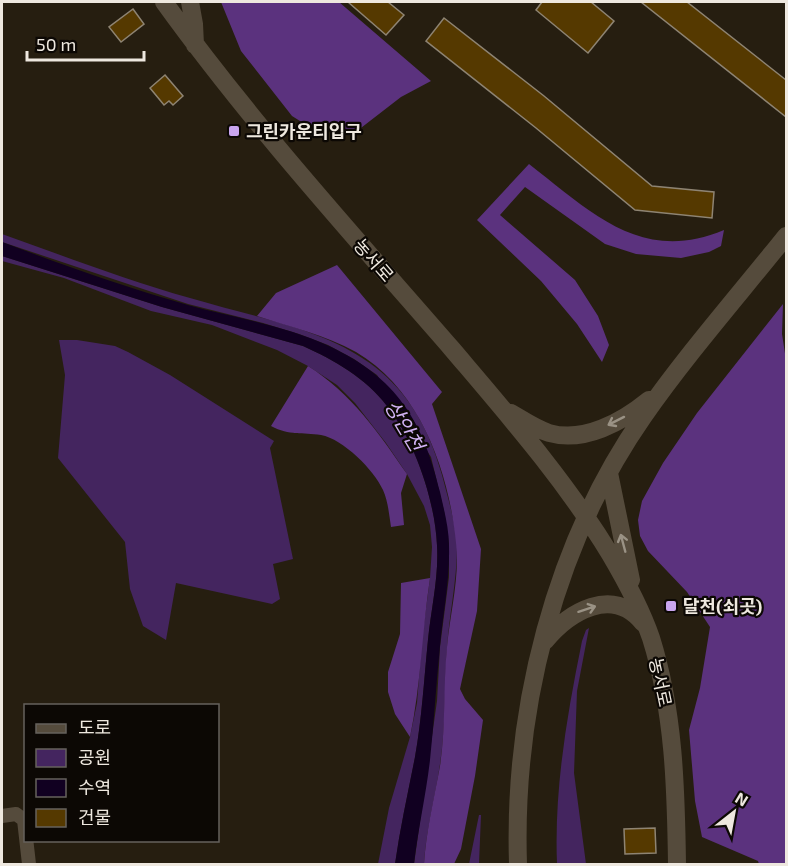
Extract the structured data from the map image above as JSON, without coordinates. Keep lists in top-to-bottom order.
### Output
{
  "streets": {
    "street": ["농서로"]
  },
  "water": ["상안천"],
  "places": {
    "transit": ["그린카운티입구", "달천(쇠곳)"]
  },
  "legend": [
    "도로",
    "공원",
    "수역",
    "건물"
  ],
  "scale_bar": "50 m",
  "north": "top right"
}
